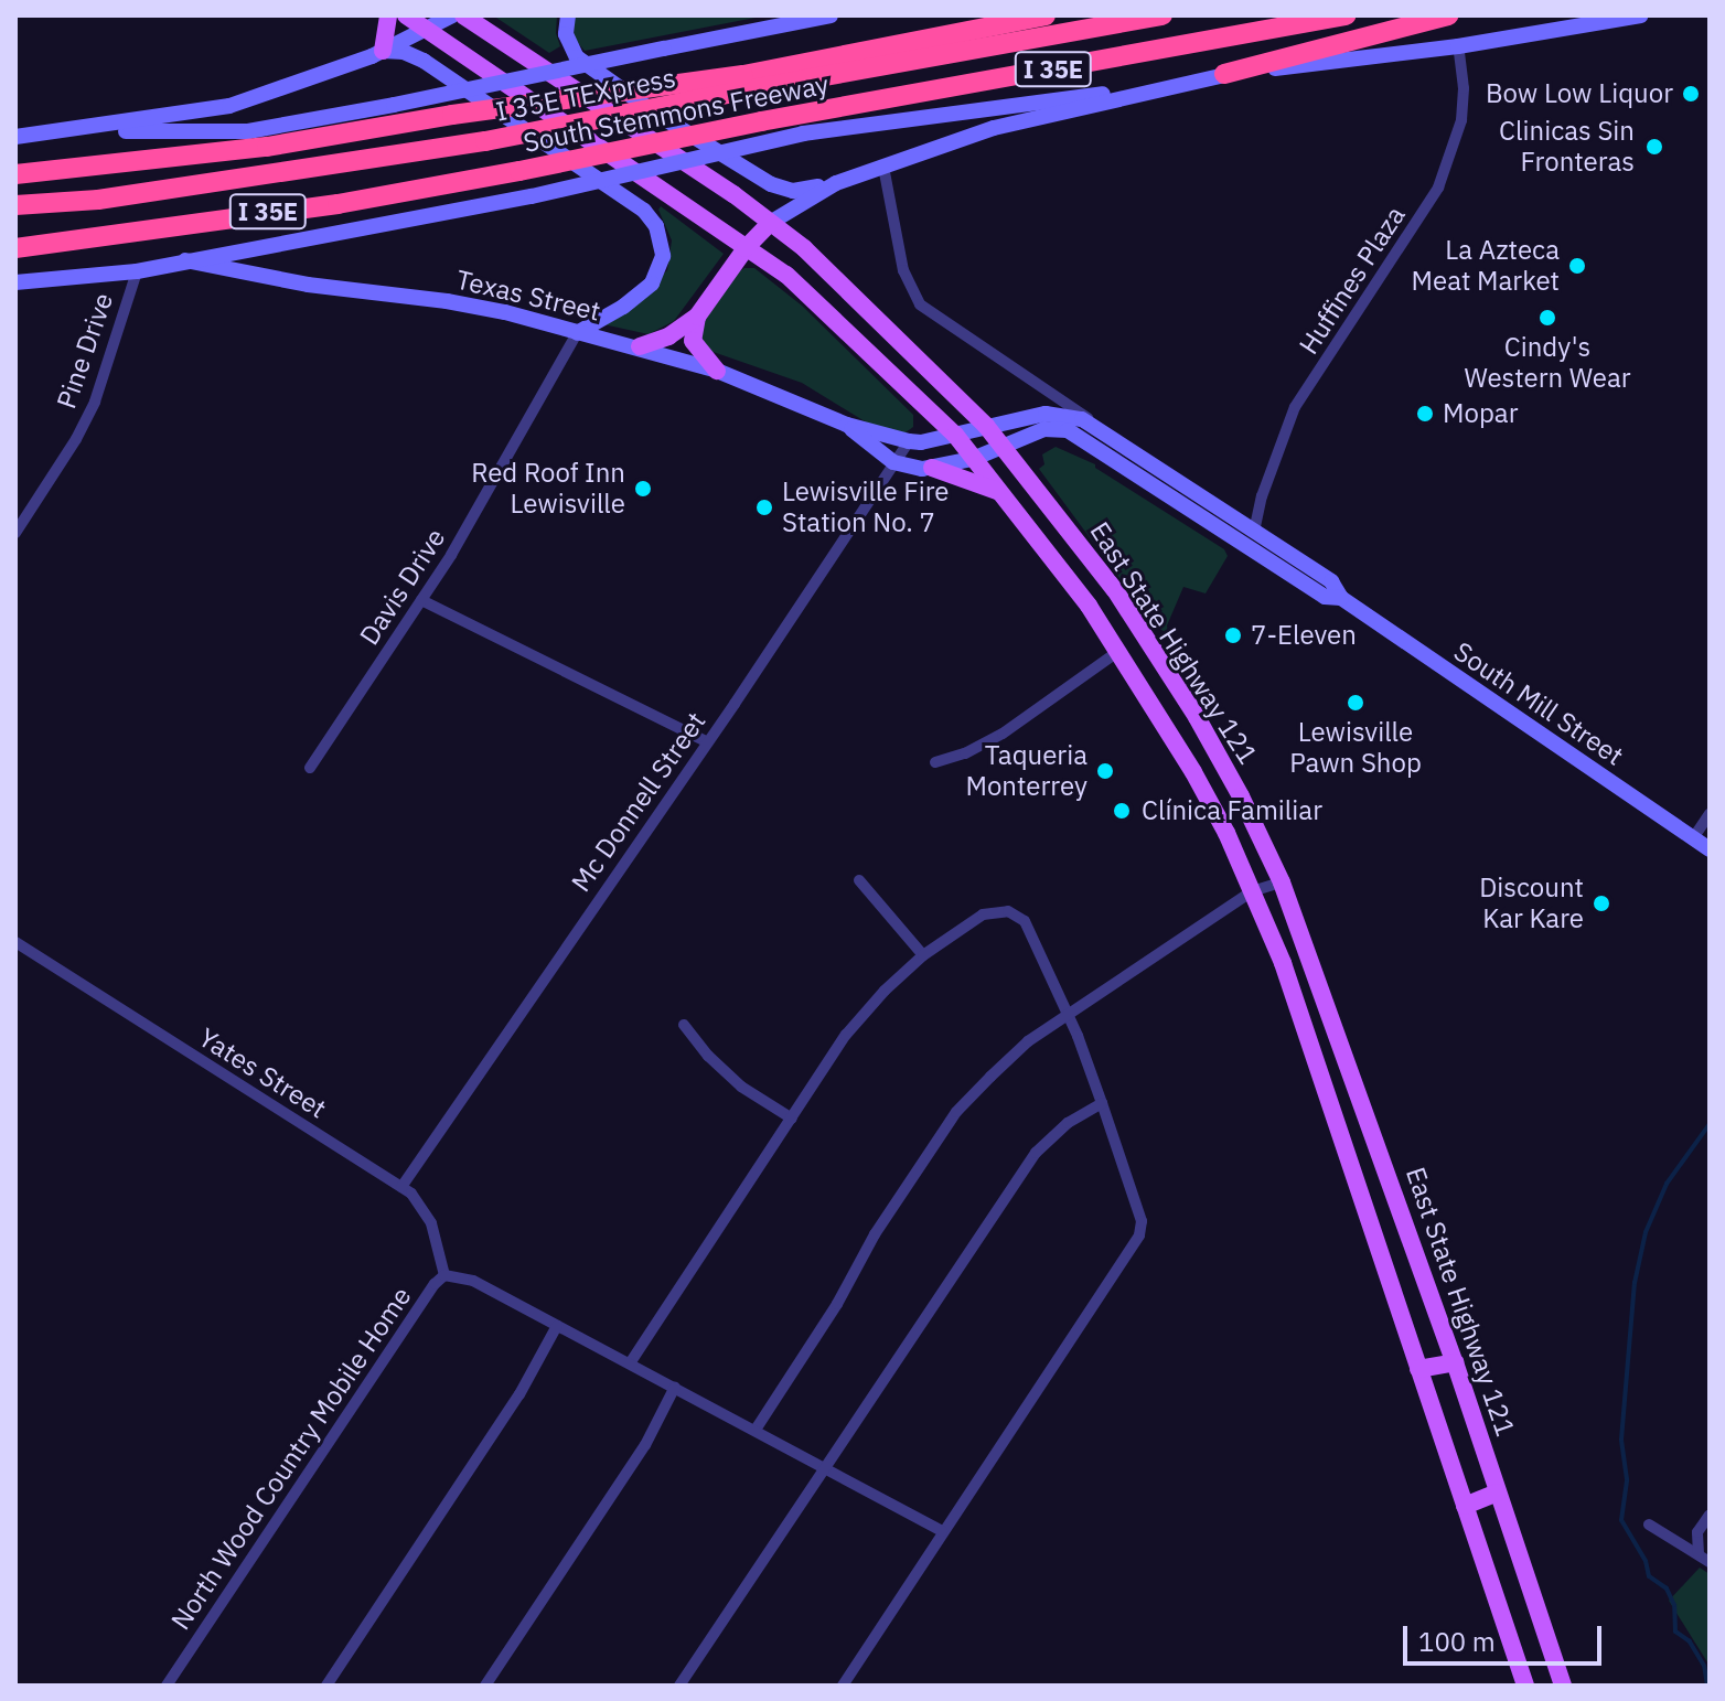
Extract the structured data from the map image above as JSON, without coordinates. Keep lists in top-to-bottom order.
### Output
{
  "streets": {
    "highway": ["I 35E", "I 35E TEXpress", "South Stemmons Freeway"],
    "main road": ["Texas Street", "East State Highway 121", "South Mill Street"],
    "street": [
      "Huffines Plaza",
      "Pine Drive",
      "Davis Drive",
      "Mc Donnell Street",
      "Yates Street",
      "North Wood Country Mobile Home"
    ]
  },
  "crossings": [
    ["I 35E TEXpress", "South Stemmons Freeway"],
    ["South Stemmons Freeway", "Huffines Plaza"],
    ["South Stemmons Freeway", "Texas Street"],
    ["South Stemmons Freeway", "Pine Drive"],
    ["South Stemmons Freeway", "East State Highway 121"],
    ["South Stemmons Freeway", "South Mill Street"],
    ["Huffines Plaza", "South Mill Street"],
    ["Texas Street", "Davis Drive"],
    ["Texas Street", "East State Highway 121"],
    ["Texas Street", "South Mill Street"],
    ["Texas Street", "Mc Donnell Street"],
    ["East State Highway 121", "South Mill Street"],
    ["Mc Donnell Street", "Yates Street"],
    ["Yates Street", "North Wood Country Mobile Home"]
  ],
  "places": [
    "Bow Low Liquor",
    "Clinicas Sin Fronteras",
    "La Azteca Meat Market",
    "Cindy's Western Wear",
    "Mopar",
    "Red Roof Inn Lewisville",
    "Lewisville Fire Station No. 7",
    "7-Eleven",
    "Lewisville Pawn Shop",
    "Taqueria Monterrey",
    "Clínica Familiar",
    "Discount Kar Kare"
  ],
  "scale_bar": "100 m"
}
